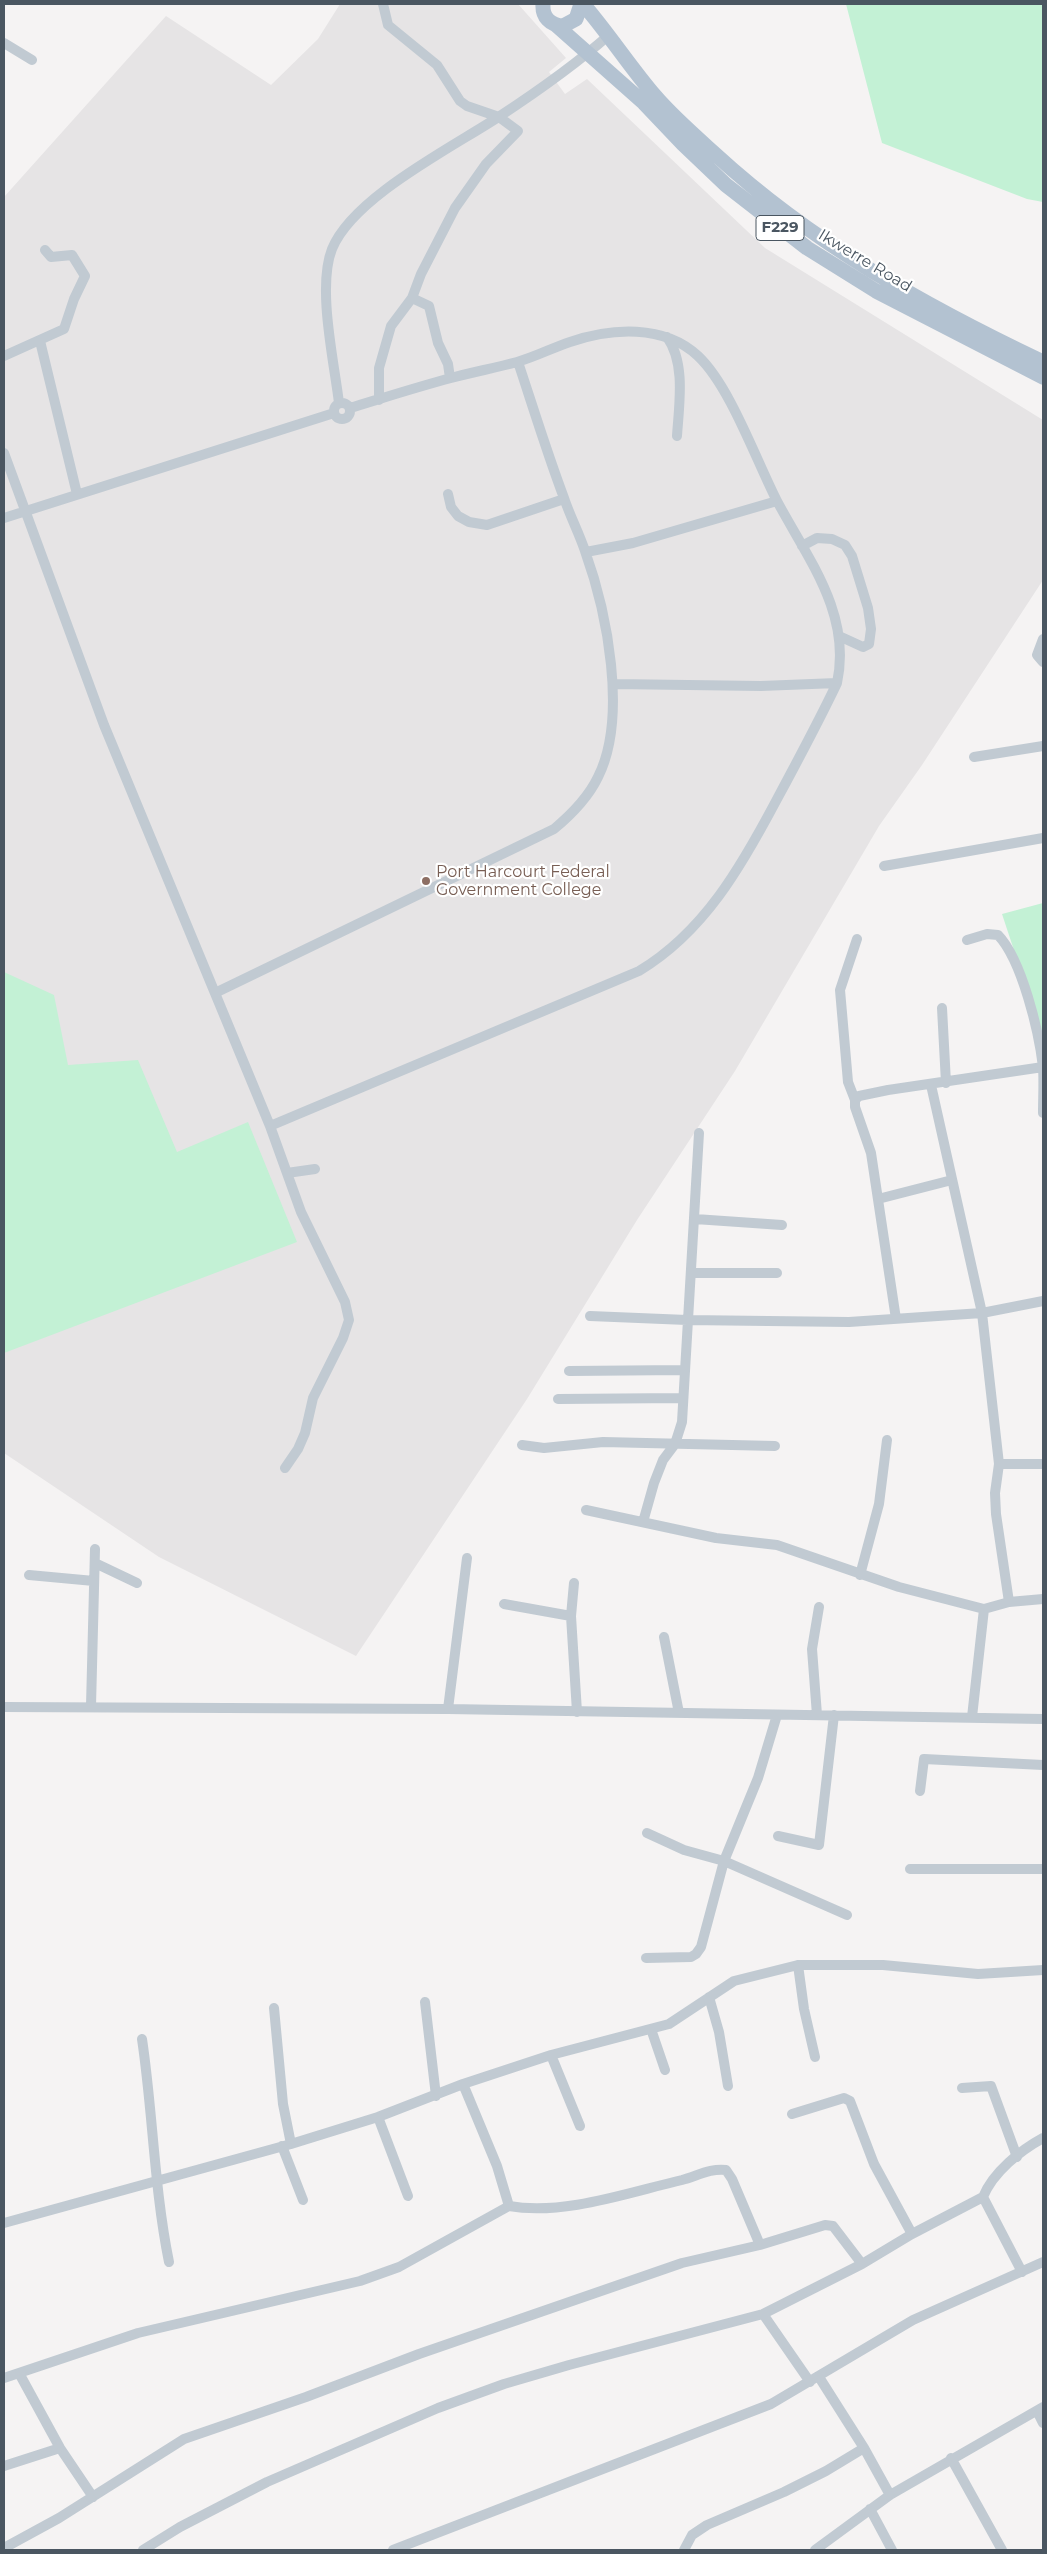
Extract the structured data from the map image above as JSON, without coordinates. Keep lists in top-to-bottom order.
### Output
{
  "streets": {
    "main road": ["F229", "Ikwerre Road"]
  },
  "crossings": [
    ["F229", "Ikwerre Road"]
  ],
  "places": ["Port Harcourt Federal Government College"]
}
